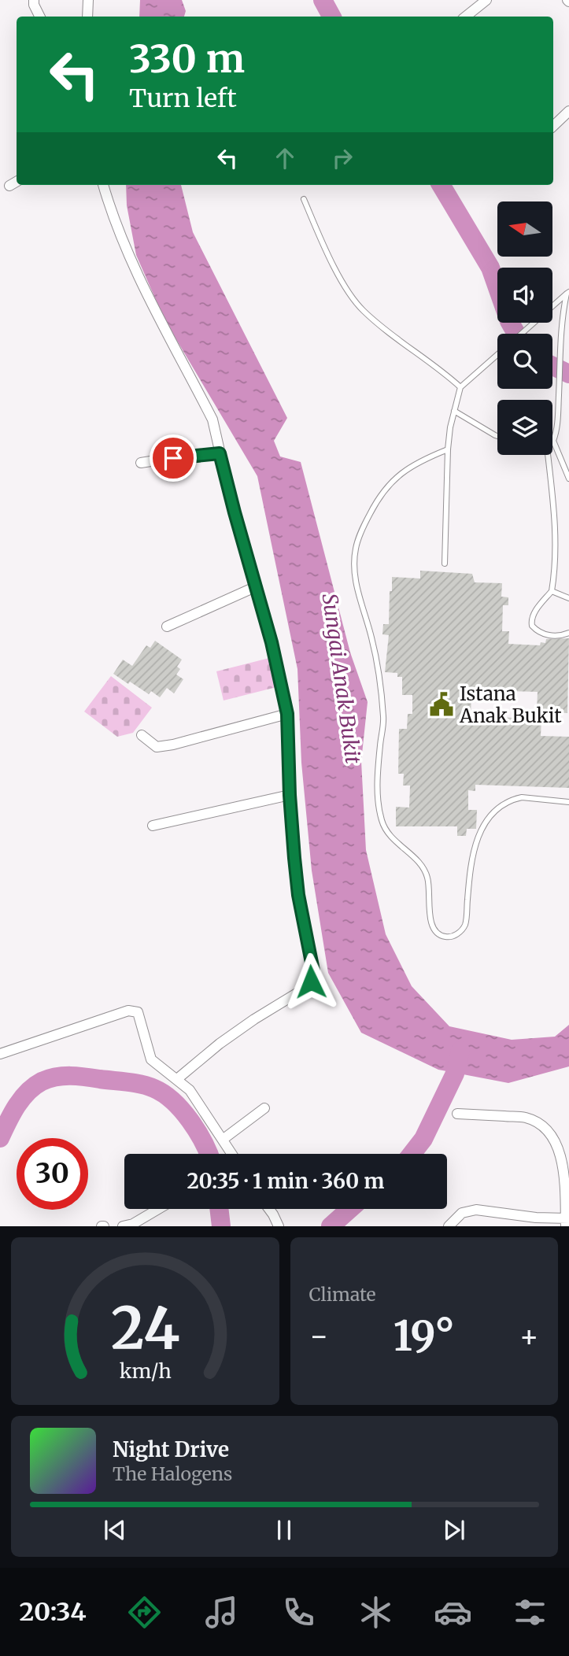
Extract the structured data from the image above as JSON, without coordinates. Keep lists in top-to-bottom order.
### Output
{
  "water": ["Sungai Anak Bukit"],
  "places": {
    "public building": ["Istana Anak Bukit"]
  },
  "north": "left",
  "page": {
    "turn": ["330 m", "Turn left"],
    "limit": "30",
    "trip": "20:35 · 1 min · 360 m",
    "tile": "Climate",
    "heat": ["−", "19°", "+"],
    "song": ["Night Drive", "The Halogens"],
    "tabs": "20:34",
    "gauge": ["24", "km/h"]
  }
}
